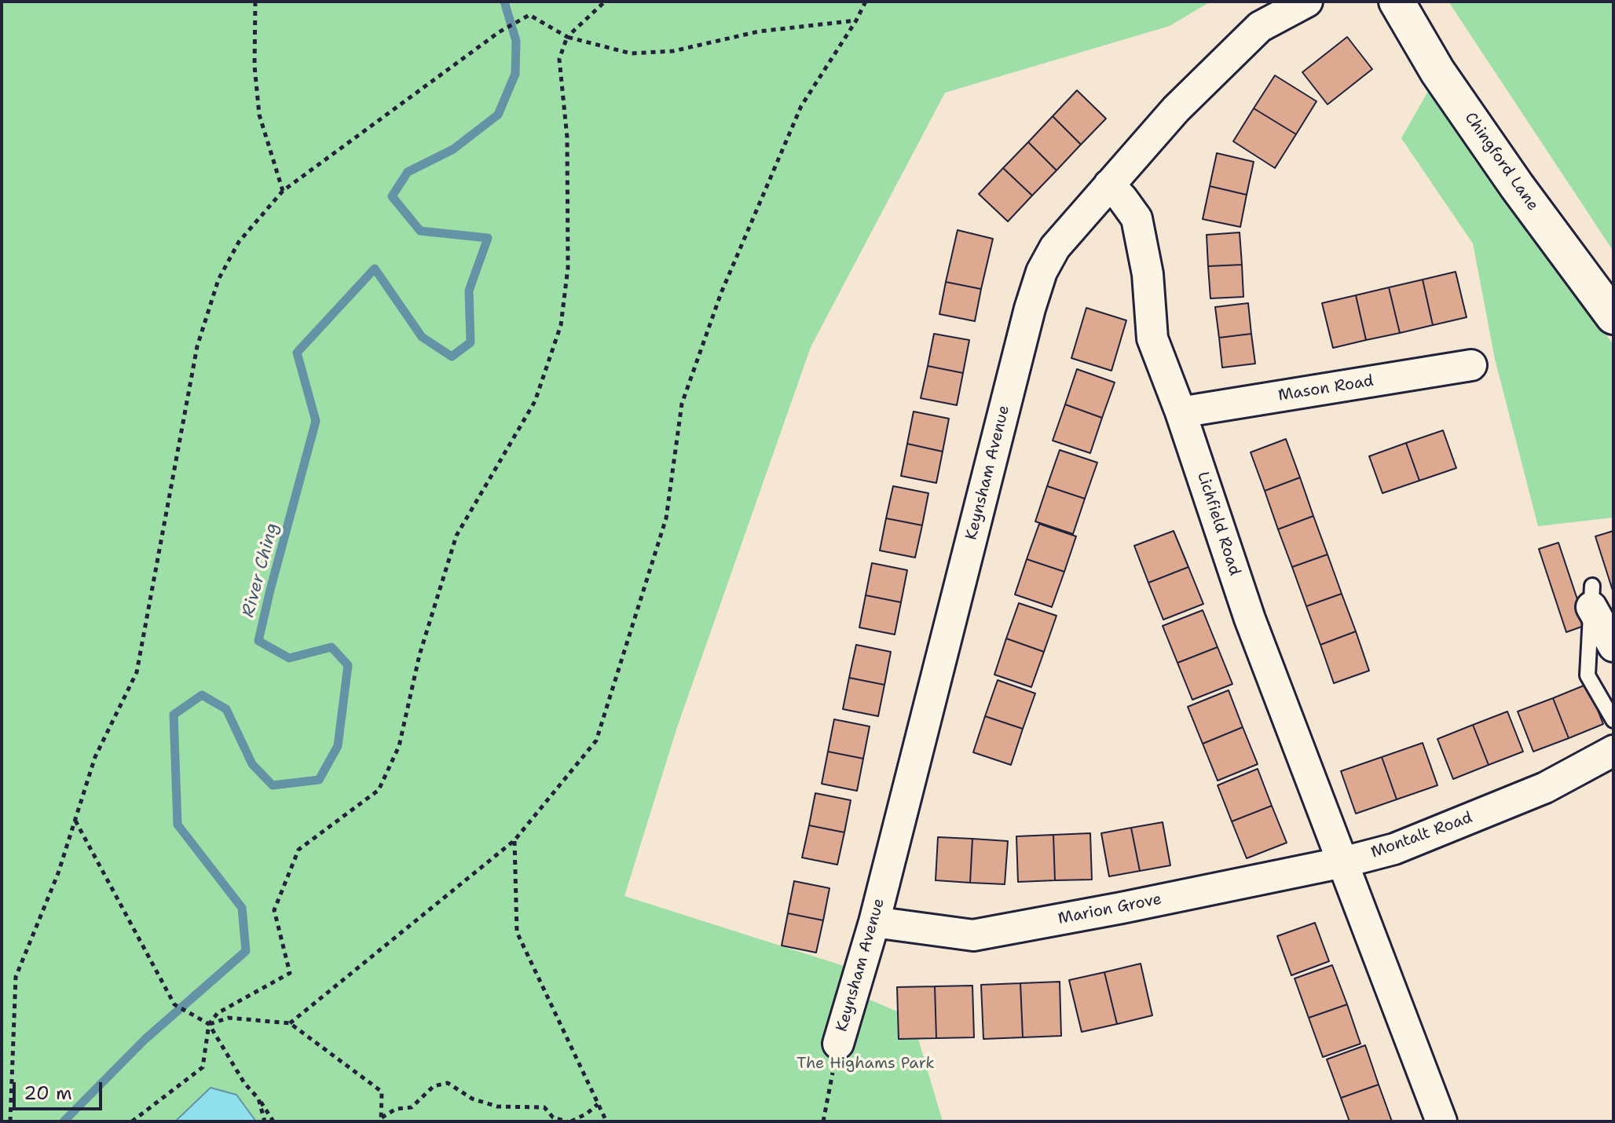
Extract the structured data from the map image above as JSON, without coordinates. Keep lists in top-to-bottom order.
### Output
{
  "streets": {
    "main road": ["Chingford Lane"],
    "street": [
      "Mason Road",
      "Keynsham Avenue",
      "Lichfield Road",
      "Montalt Road",
      "Marion Grove"
    ]
  },
  "crossings": [
    ["Mason Road", "Lichfield Road"],
    ["Keynsham Avenue", "Lichfield Road"],
    ["Keynsham Avenue", "Marion Grove"],
    ["Lichfield Road", "Montalt Road"],
    ["Lichfield Road", "Marion Grove"],
    ["Montalt Road", "Marion Grove"]
  ],
  "water": ["River Ching"],
  "parks": ["The Highams Park"],
  "scale_bar": "20 m"
}
